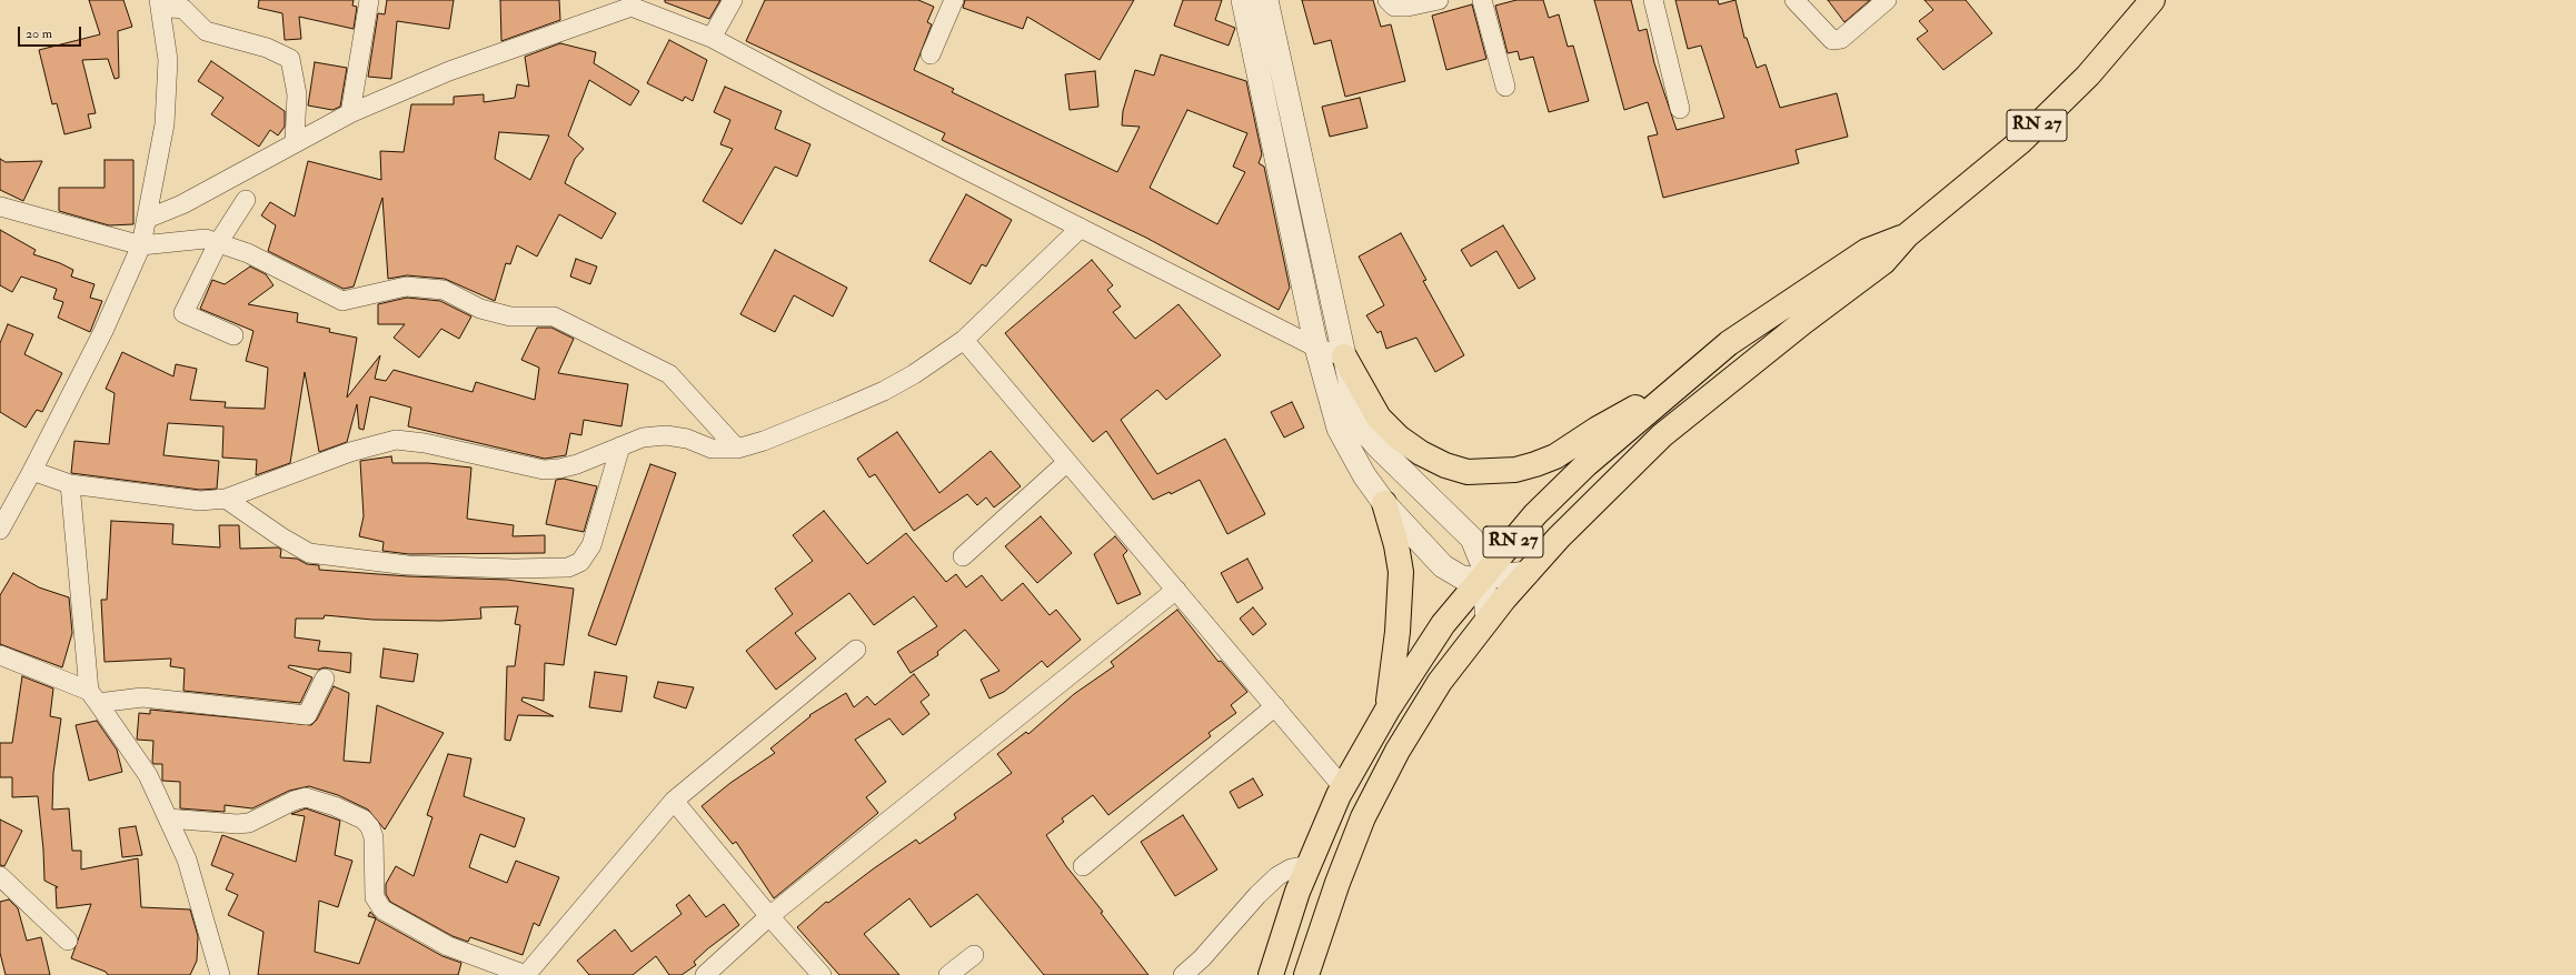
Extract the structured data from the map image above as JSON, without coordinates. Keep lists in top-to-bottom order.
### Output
{
  "streets": {
    "main road": ["RN 27"]
  },
  "scale_bar": "20 m"
}
